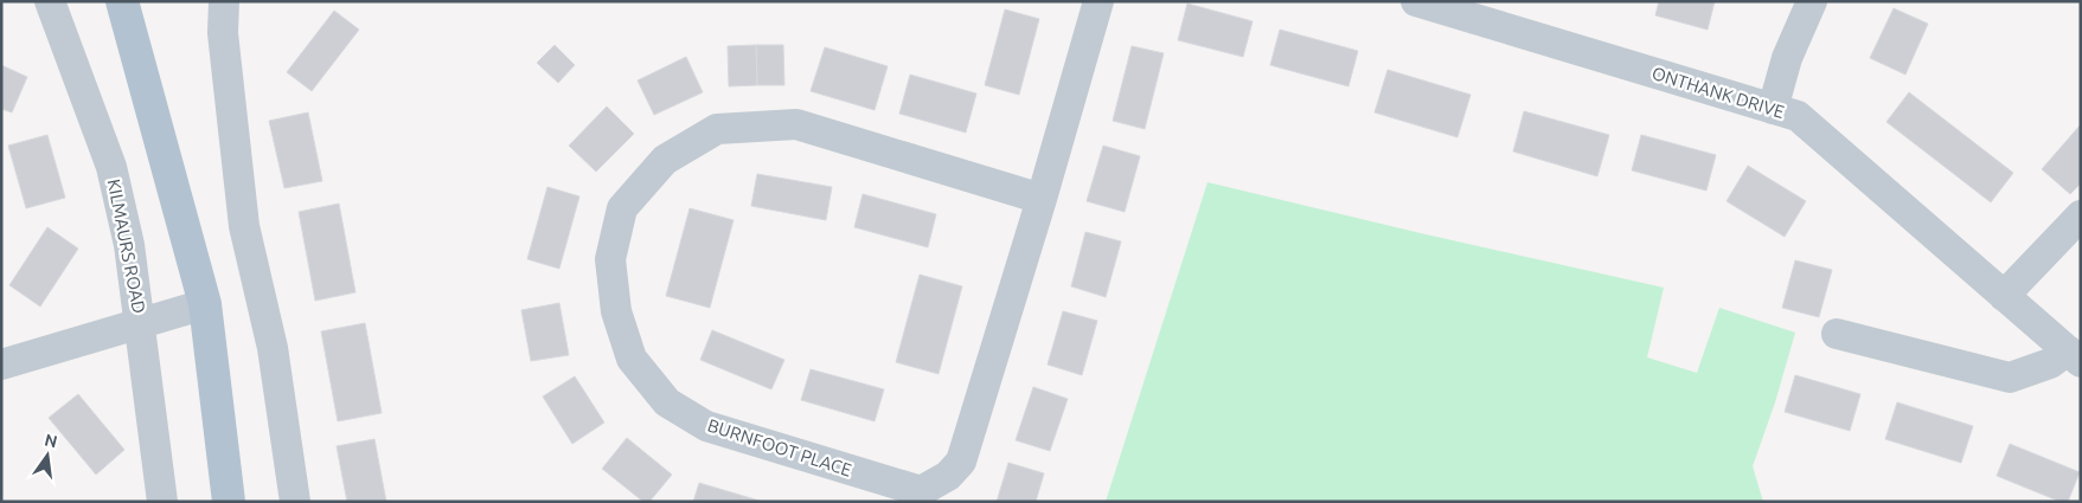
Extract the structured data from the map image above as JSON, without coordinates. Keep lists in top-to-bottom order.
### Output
{
  "streets": {
    "street": ["ONTHANK DRIVE", "KILMAURS ROAD", "BURNFOOT PLACE"]
  },
  "north": "top"
}
